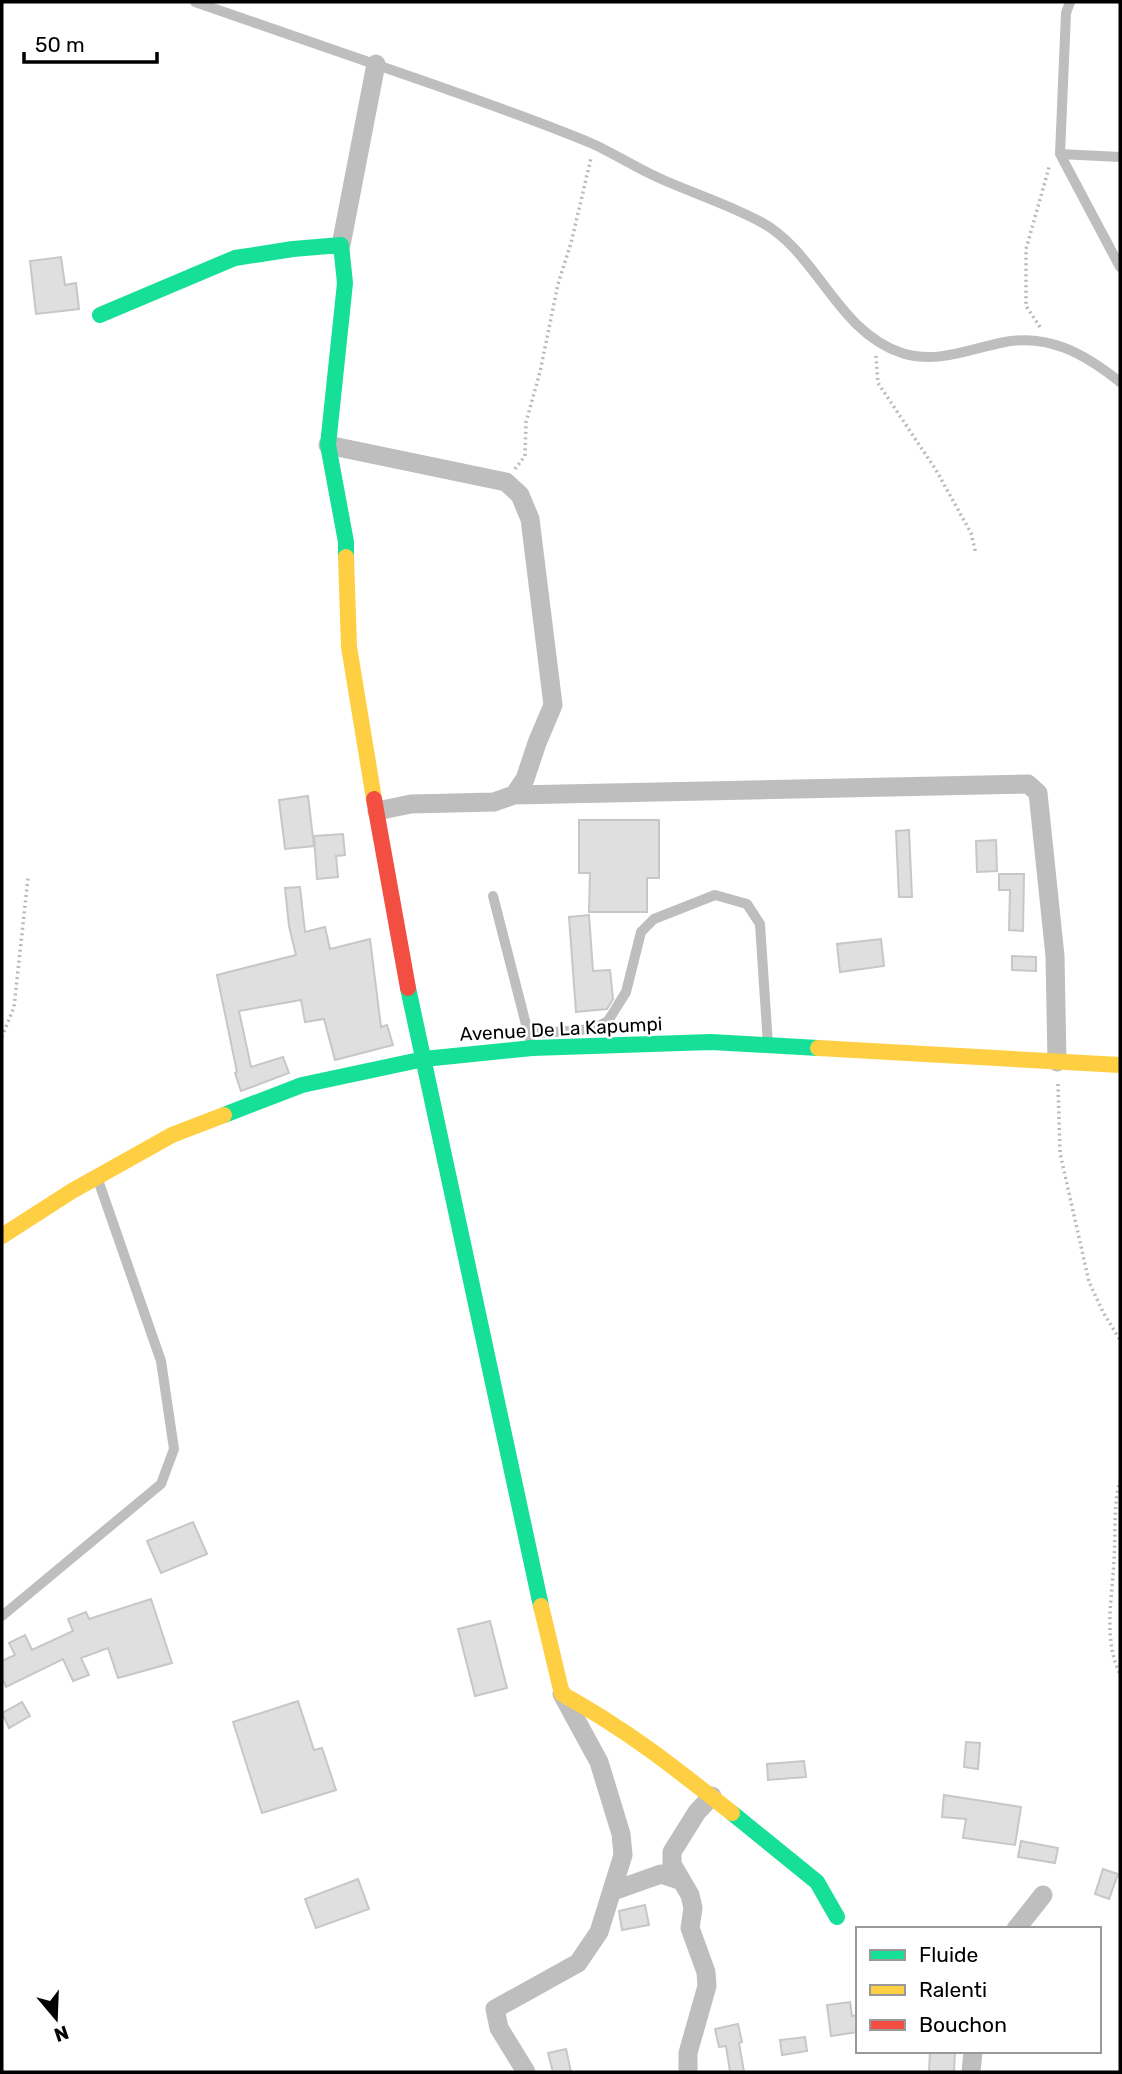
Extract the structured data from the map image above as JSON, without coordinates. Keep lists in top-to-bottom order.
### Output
{
  "streets": {
    "street": ["Avenue De La Kapumpi"]
  },
  "legend": ["Fluide", "Ralenti", "Bouchon"],
  "scale_bar": "50 m",
  "north": "bottom"
}
